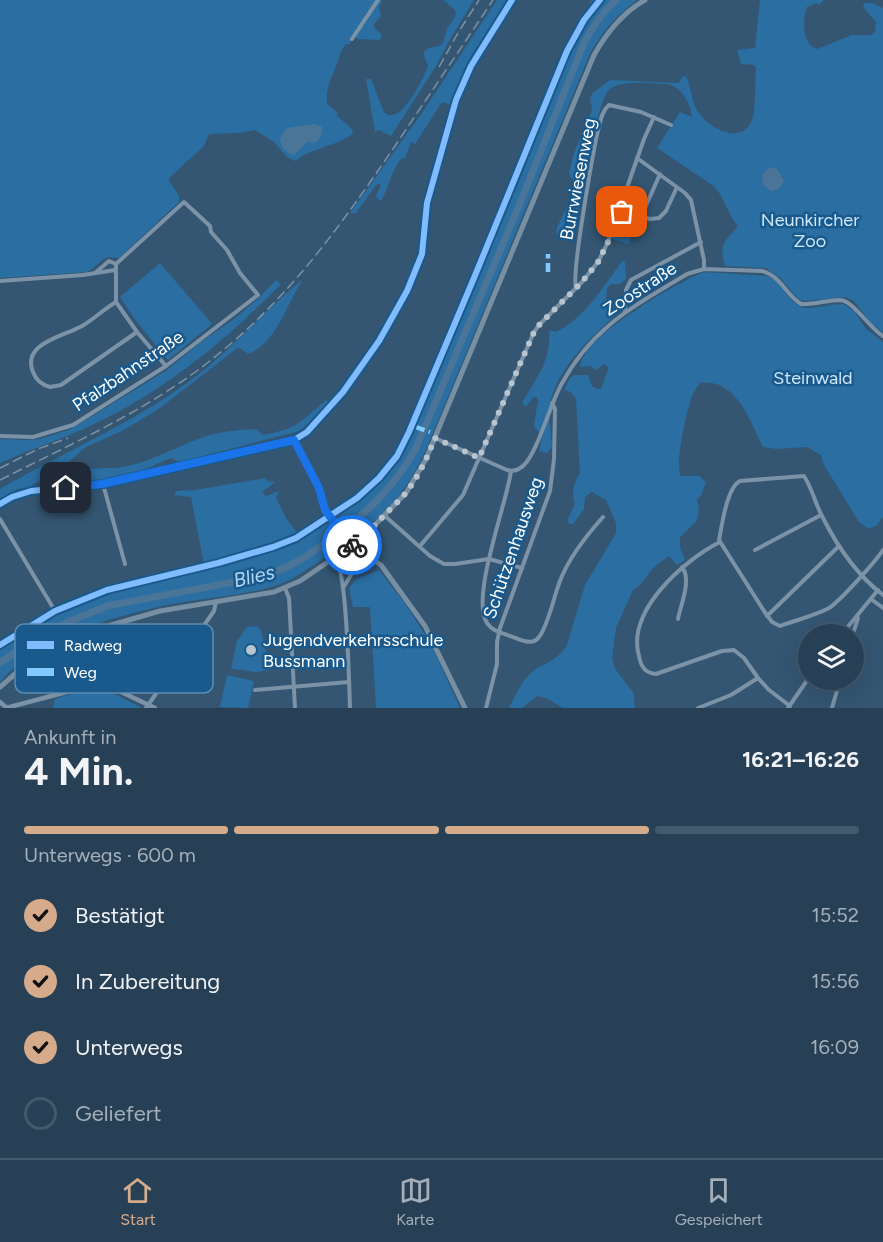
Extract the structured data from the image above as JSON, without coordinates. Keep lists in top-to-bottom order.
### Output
{
  "streets": {
    "street": [
      "Burrwiesenweg",
      "Zoostraße",
      "Pfalzbahnstraße",
      "Schützenhausweg"
    ]
  },
  "crossings": [
    ["Zoostraße", "Schützenhausweg"]
  ],
  "water": ["Blies"],
  "parks": ["Neunkircher Zoo", "Steinwald"],
  "places": ["Jugendverkehrsschule Bussmann"],
  "legend": ["Radweg", "Weg"],
  "page": {
    "heading": ["4 Min.", "Ankunft in", "16:21–16:26"],
    "bar": "Unterwegs · 600 m",
    "list": [
      ["Bestätigt", "15:52"],
      ["In Zubereitung", "15:56"],
      ["Unterwegs", "16:09"],
      "Geliefert"
    ],
    "tabs": ["Start", "Karte", "Gespeichert"]
  }
}
